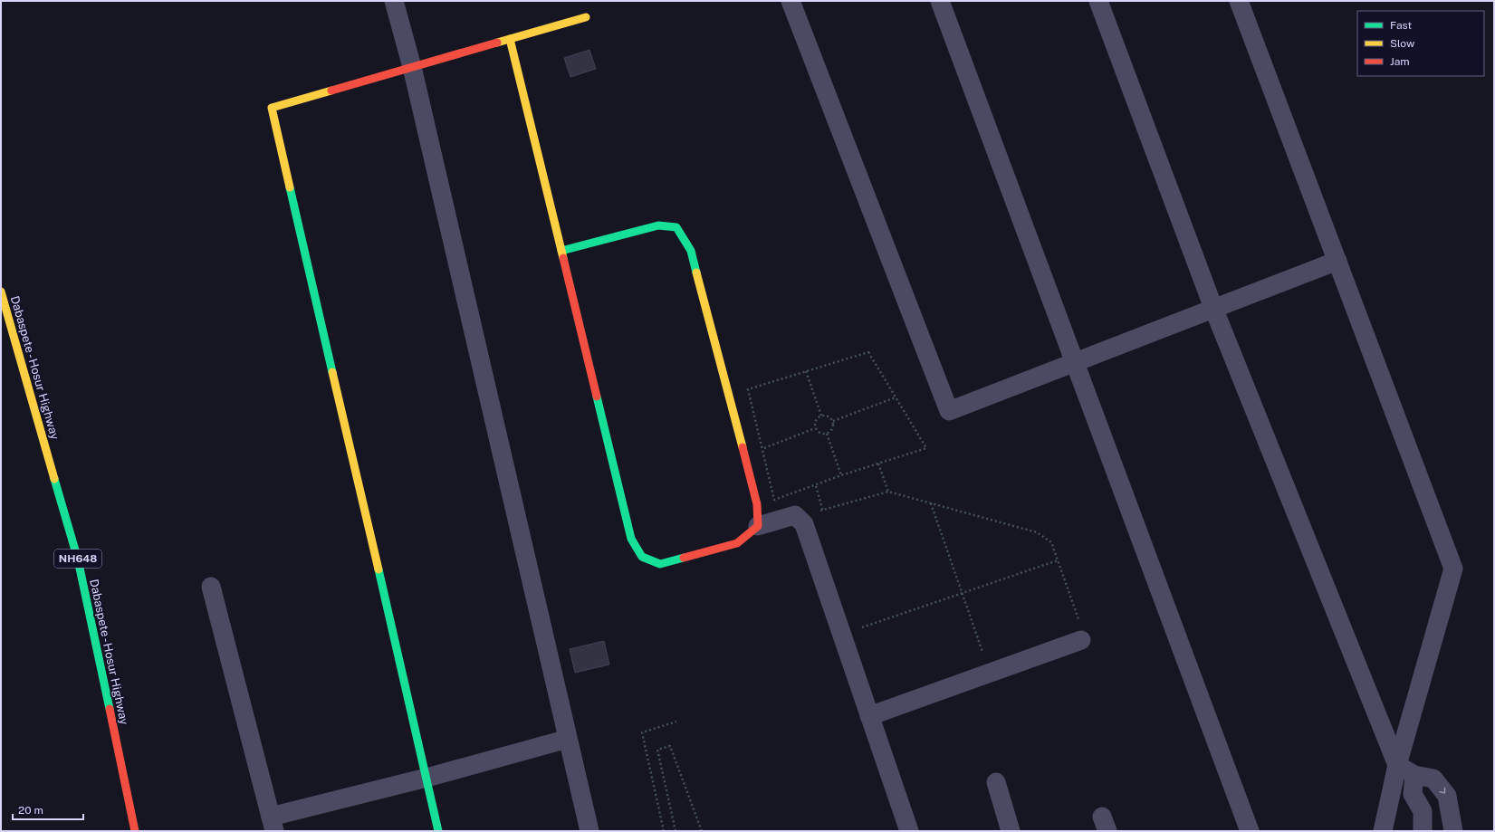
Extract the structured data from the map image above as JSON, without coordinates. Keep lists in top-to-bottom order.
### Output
{
  "streets": {
    "main road": ["Dabaspete - Hosur Highway", "NH648"]
  },
  "legend": ["Fast", "Slow", "Jam"],
  "scale_bar": "20 m"
}
